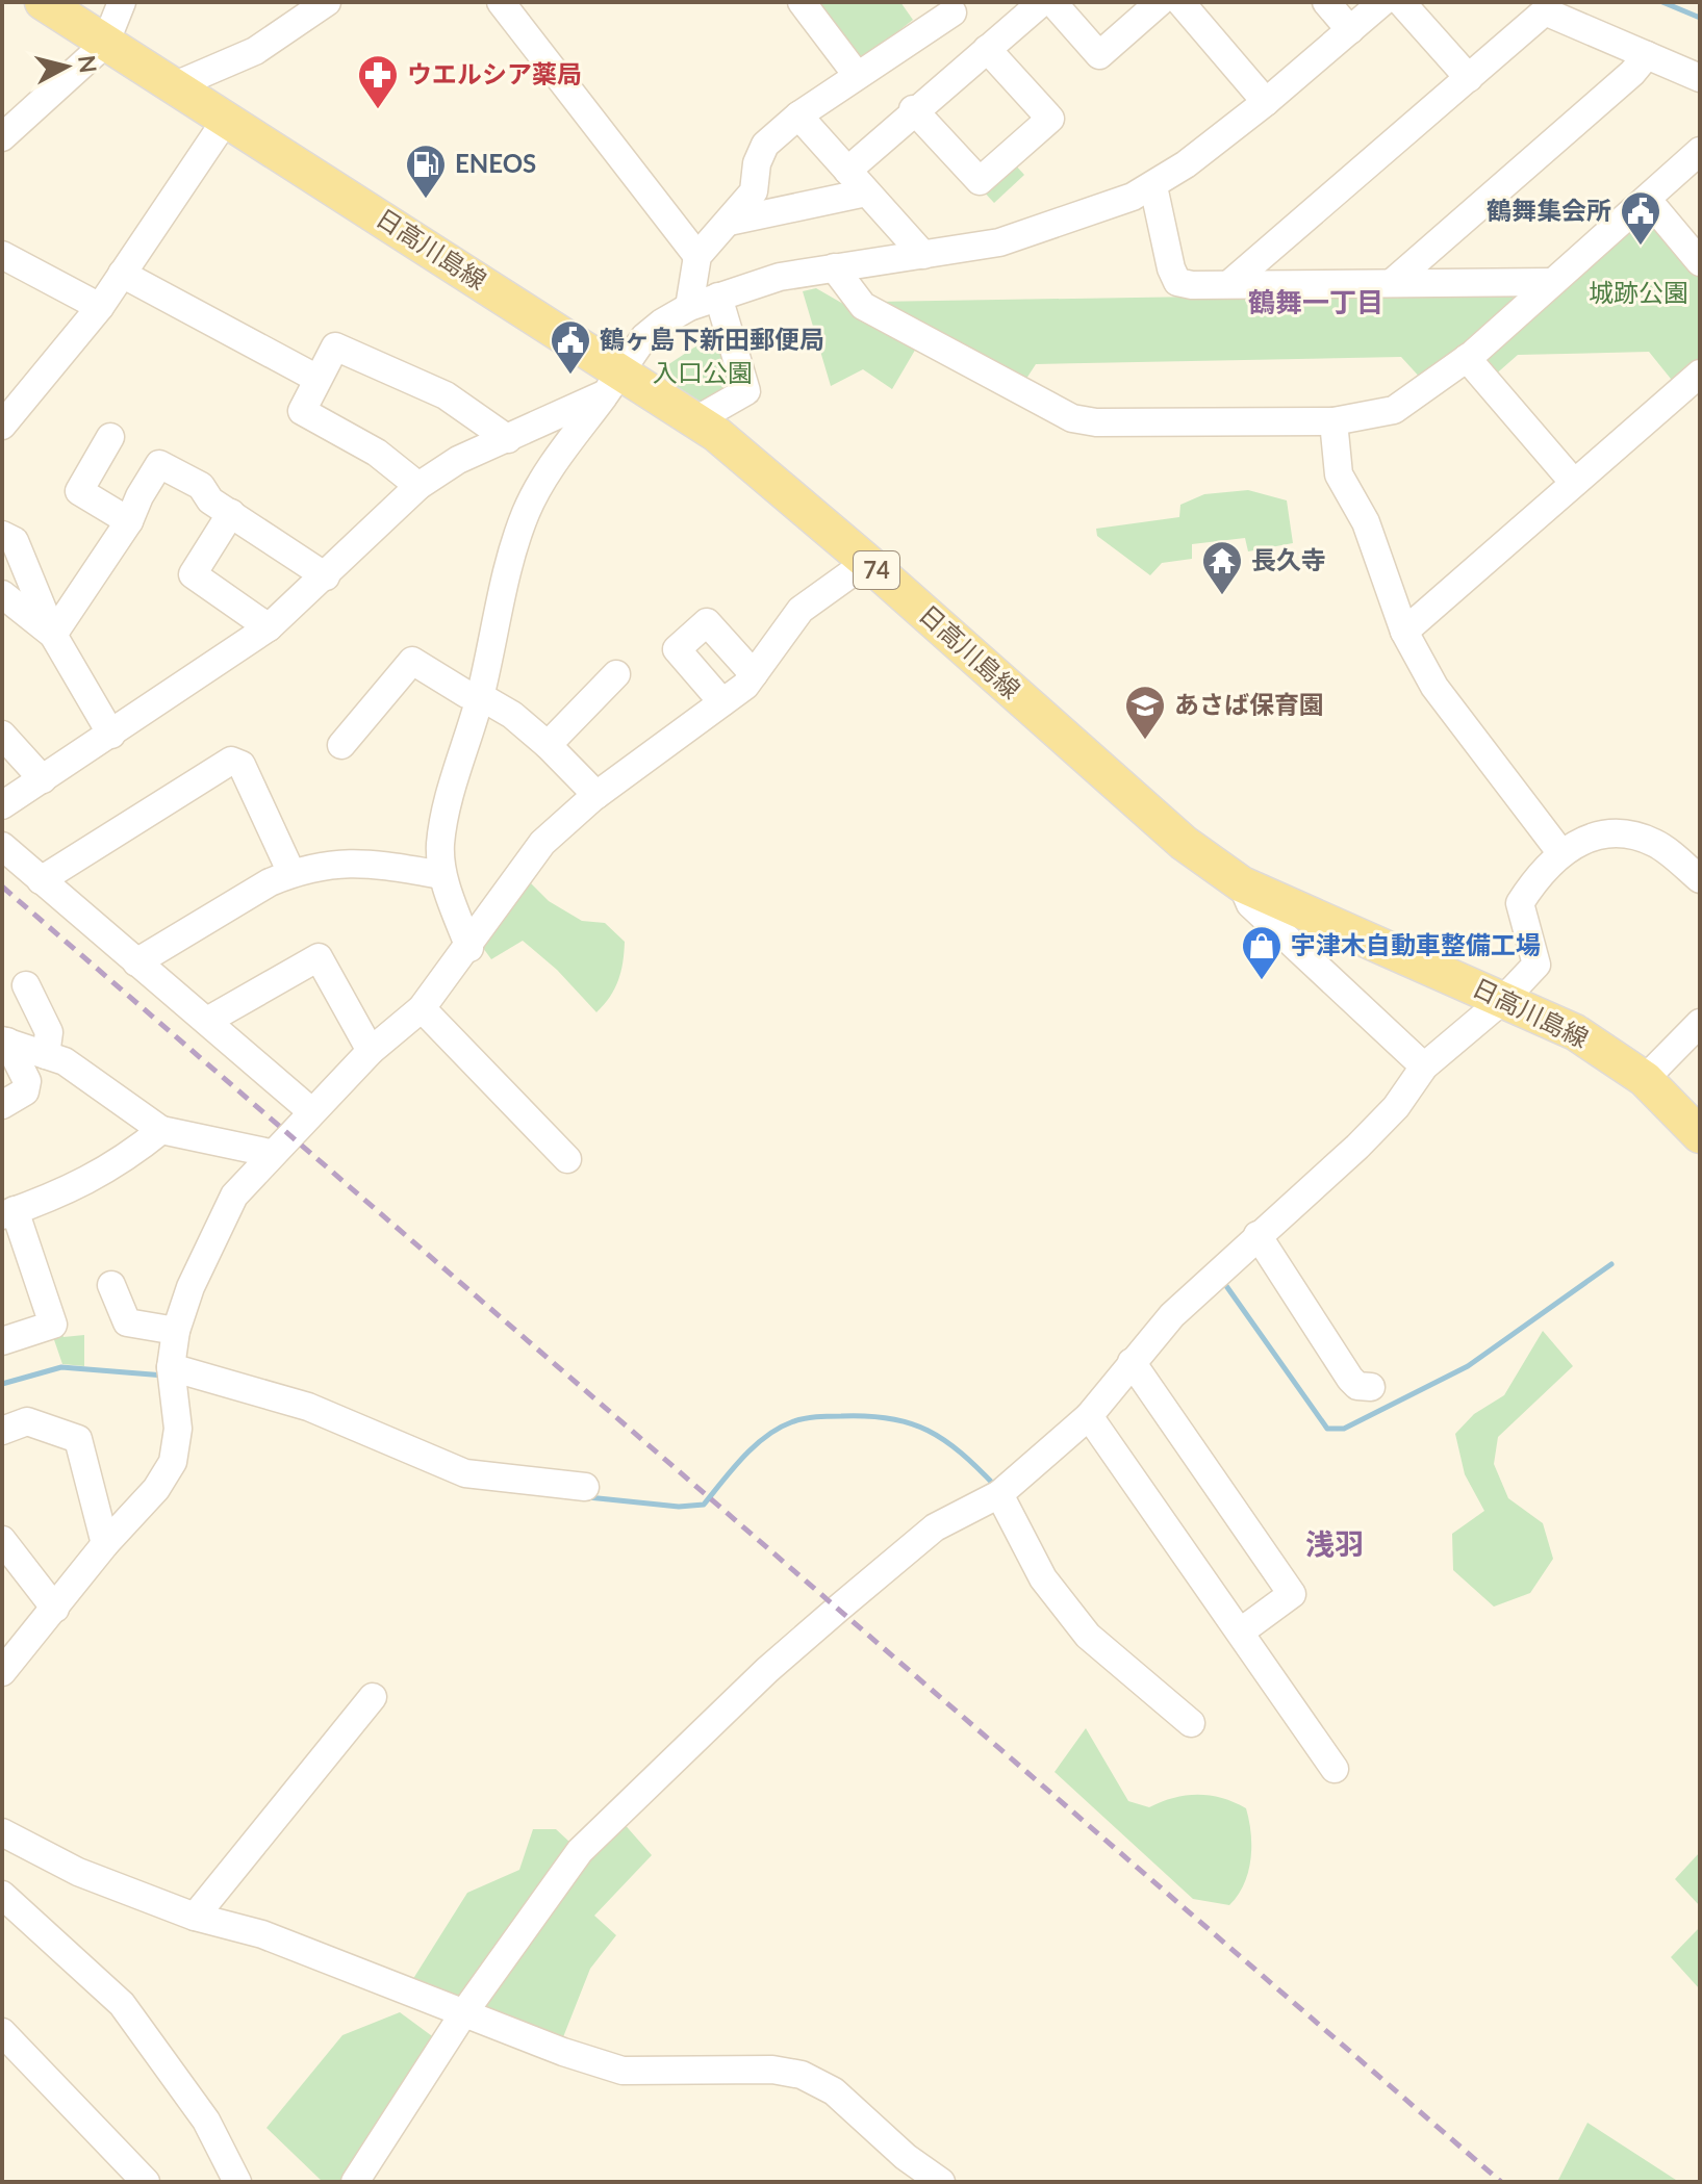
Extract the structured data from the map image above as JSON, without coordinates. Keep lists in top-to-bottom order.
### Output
{
  "streets": {
    "main road": ["日高川島線", "74"]
  },
  "districts": ["鶴舞一丁目", "浅羽"],
  "parks": ["城跡公園", "入口公園"],
  "places": {
    "pharmacy": ["ウエルシア薬局"],
    "fuel station": ["ENEOS"],
    "public building": ["鶴舞集会所", "鶴ヶ島下新田郵便局"],
    "temple": ["長久寺"],
    "school or university": ["あさば保育園"],
    "shop": ["宇津木自動車整備工場"]
  },
  "north": "right"
}
